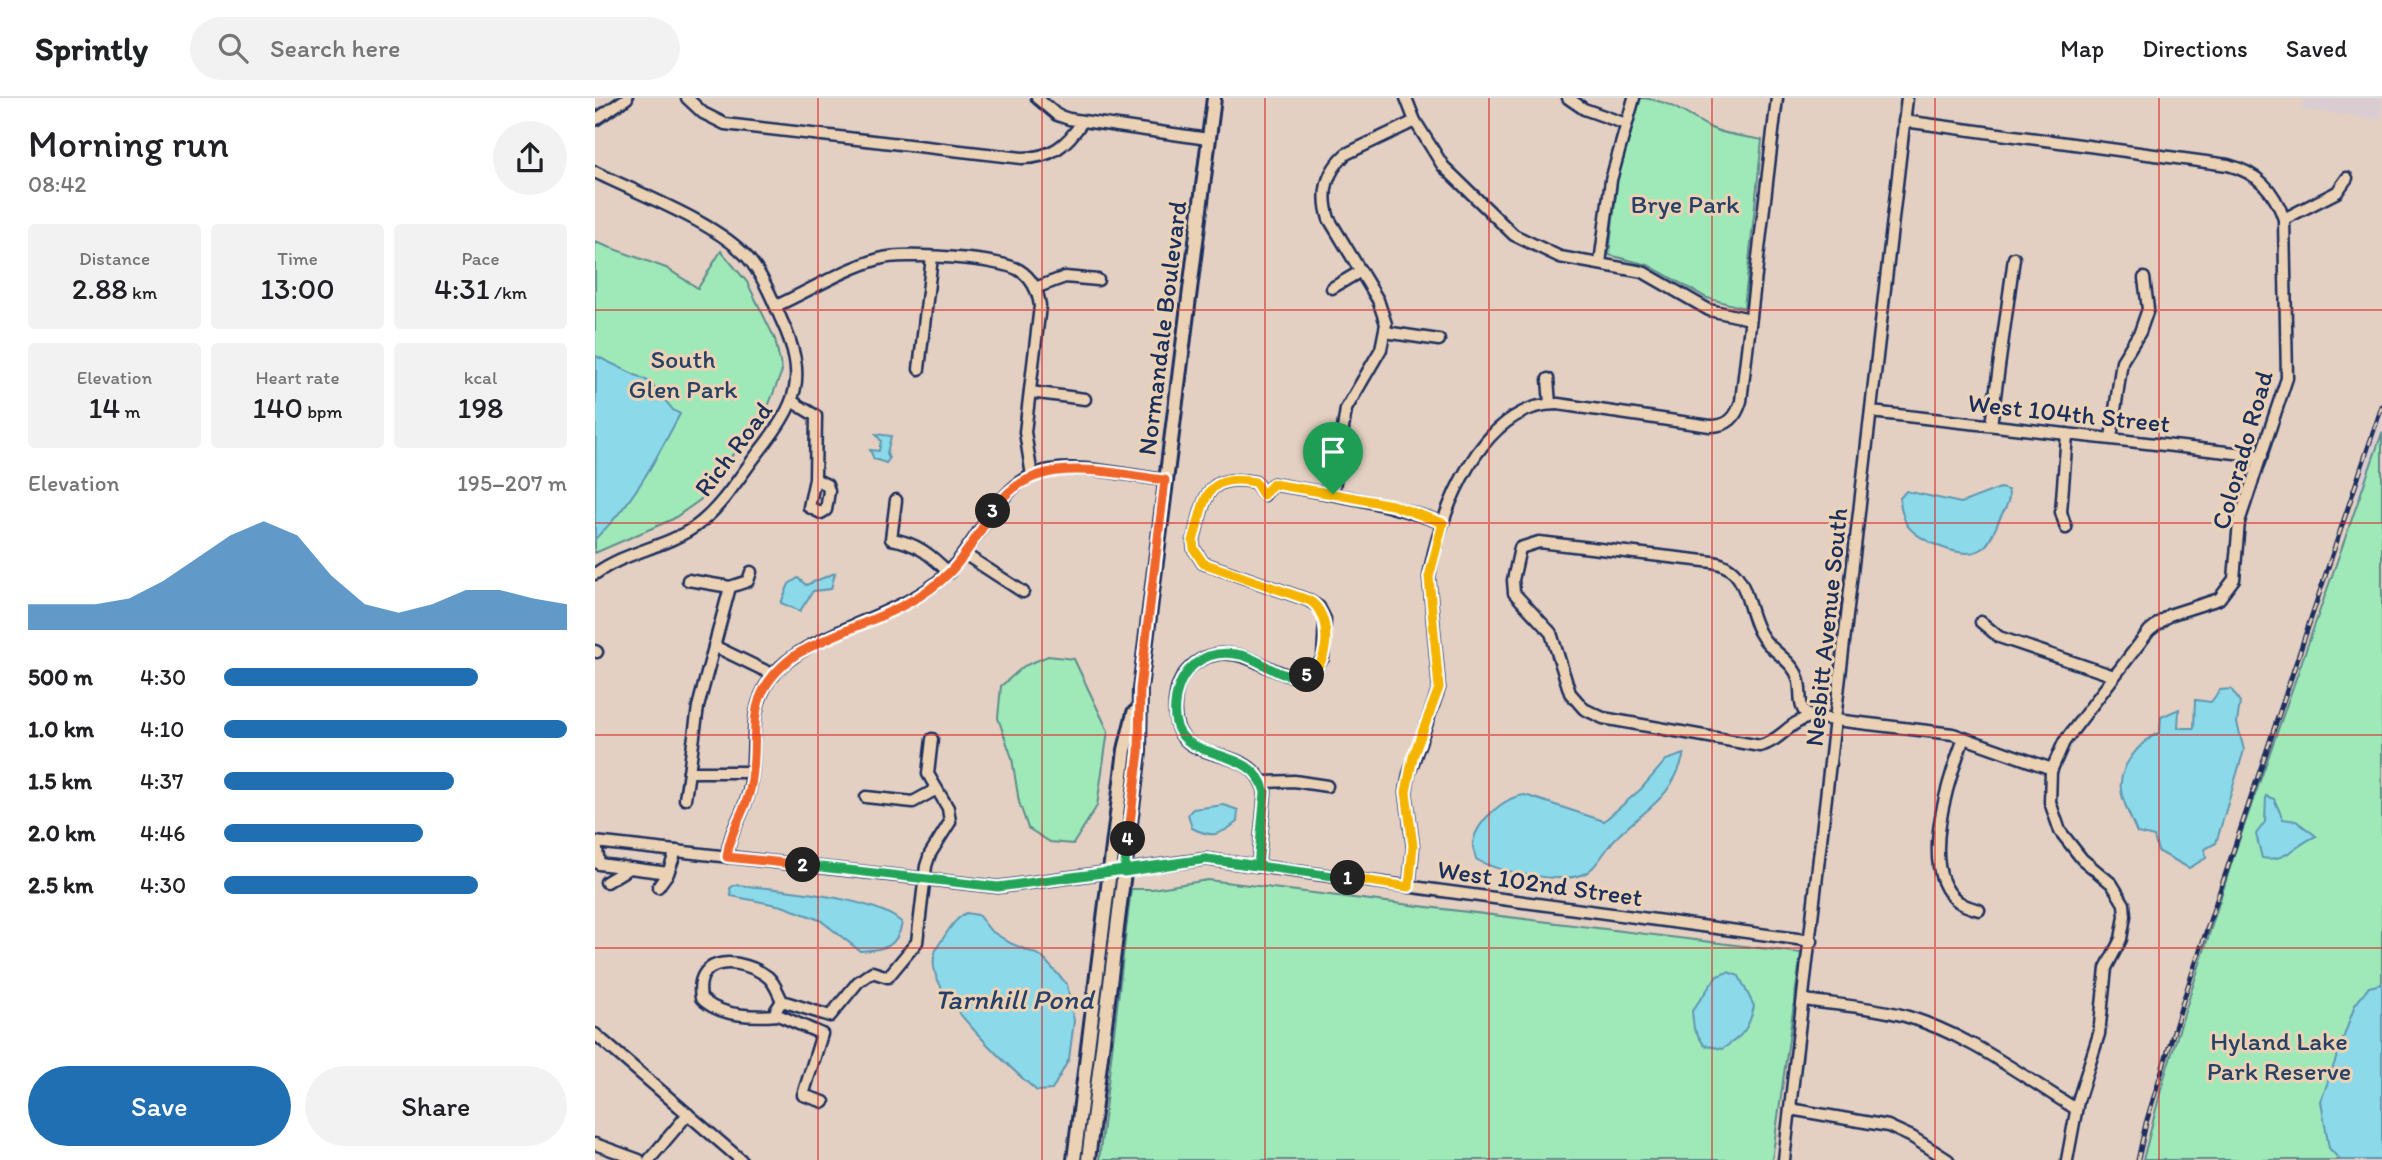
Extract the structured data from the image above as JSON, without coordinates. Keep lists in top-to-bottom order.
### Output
{
  "streets": {
    "main road": ["Normandale Boulevard"],
    "street": [
      "West 104th Street",
      "Rich Road",
      "Colorado Road",
      "Nesbitt Avenue South",
      "West 102nd Street"
    ]
  },
  "crossings": [
    ["Normandale Boulevard", "West 102nd Street"],
    ["West 104th Street", "Colorado Road"],
    ["West 104th Street", "Nesbitt Avenue South"],
    ["Nesbitt Avenue South", "West 102nd Street"]
  ],
  "water": ["Tarnhill Pond"],
  "parks": ["Brye Park", "South Glen Park", "Hyland Lake Park Reserve"],
  "page": {
    "header": "Sprintly",
    "search": "Search here",
    "nav": ["Map", "Directions", "Saved"],
    "heading": ["Morning run", "08:42"],
    "stats": [
      ["Distance", "2.88 km"],
      ["Time", "13:00"],
      ["Pace", "4:31 /km"],
      ["Elevation", "14 m"],
      ["Heart rate", "140 bpm"],
      ["kcal", "198"]
    ],
    "chart": ["Elevation", "195–207 m"],
    "pins": [
      "3",
      "5",
      "4",
      "2",
      "1"
    ],
    "list": [
      {
        "name": "500 m",
        "note": "4:30"
      },
      {
        "name": "1.0 km",
        "note": "4:10"
      },
      {
        "name": "1.5 km",
        "note": "4:37"
      },
      {
        "name": "2.0 km",
        "note": "4:46"
      },
      {
        "name": "2.5 km",
        "note": "4:30"
      }
    ],
    "buttons": ["Save", "Share"]
  }
}
